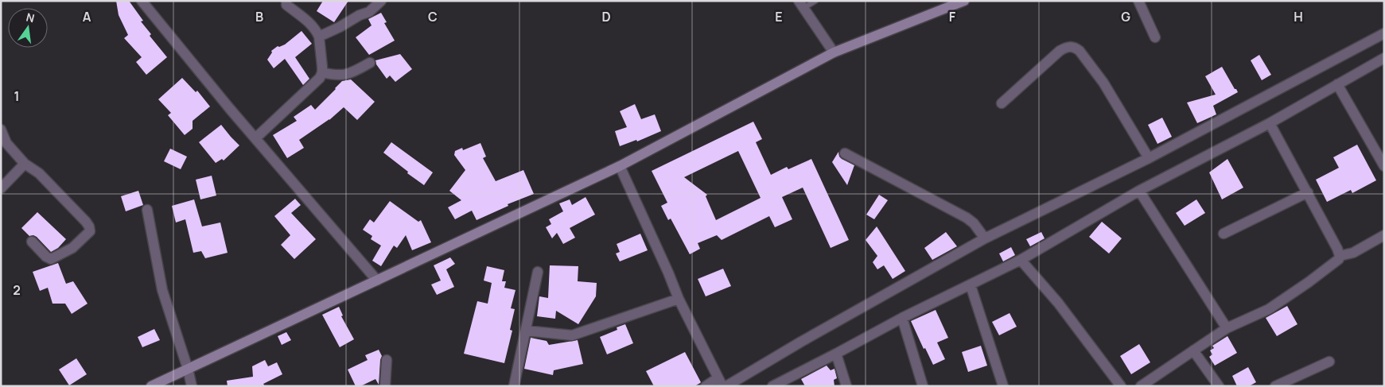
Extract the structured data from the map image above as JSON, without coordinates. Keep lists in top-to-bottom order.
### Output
{
  "north": "top",
  "grid": {
    "columns": [
      "A",
      "B",
      "C",
      "D",
      "E",
      "F",
      "G",
      "H"
    ],
    "rows": ["1", "2"]
  }
}
